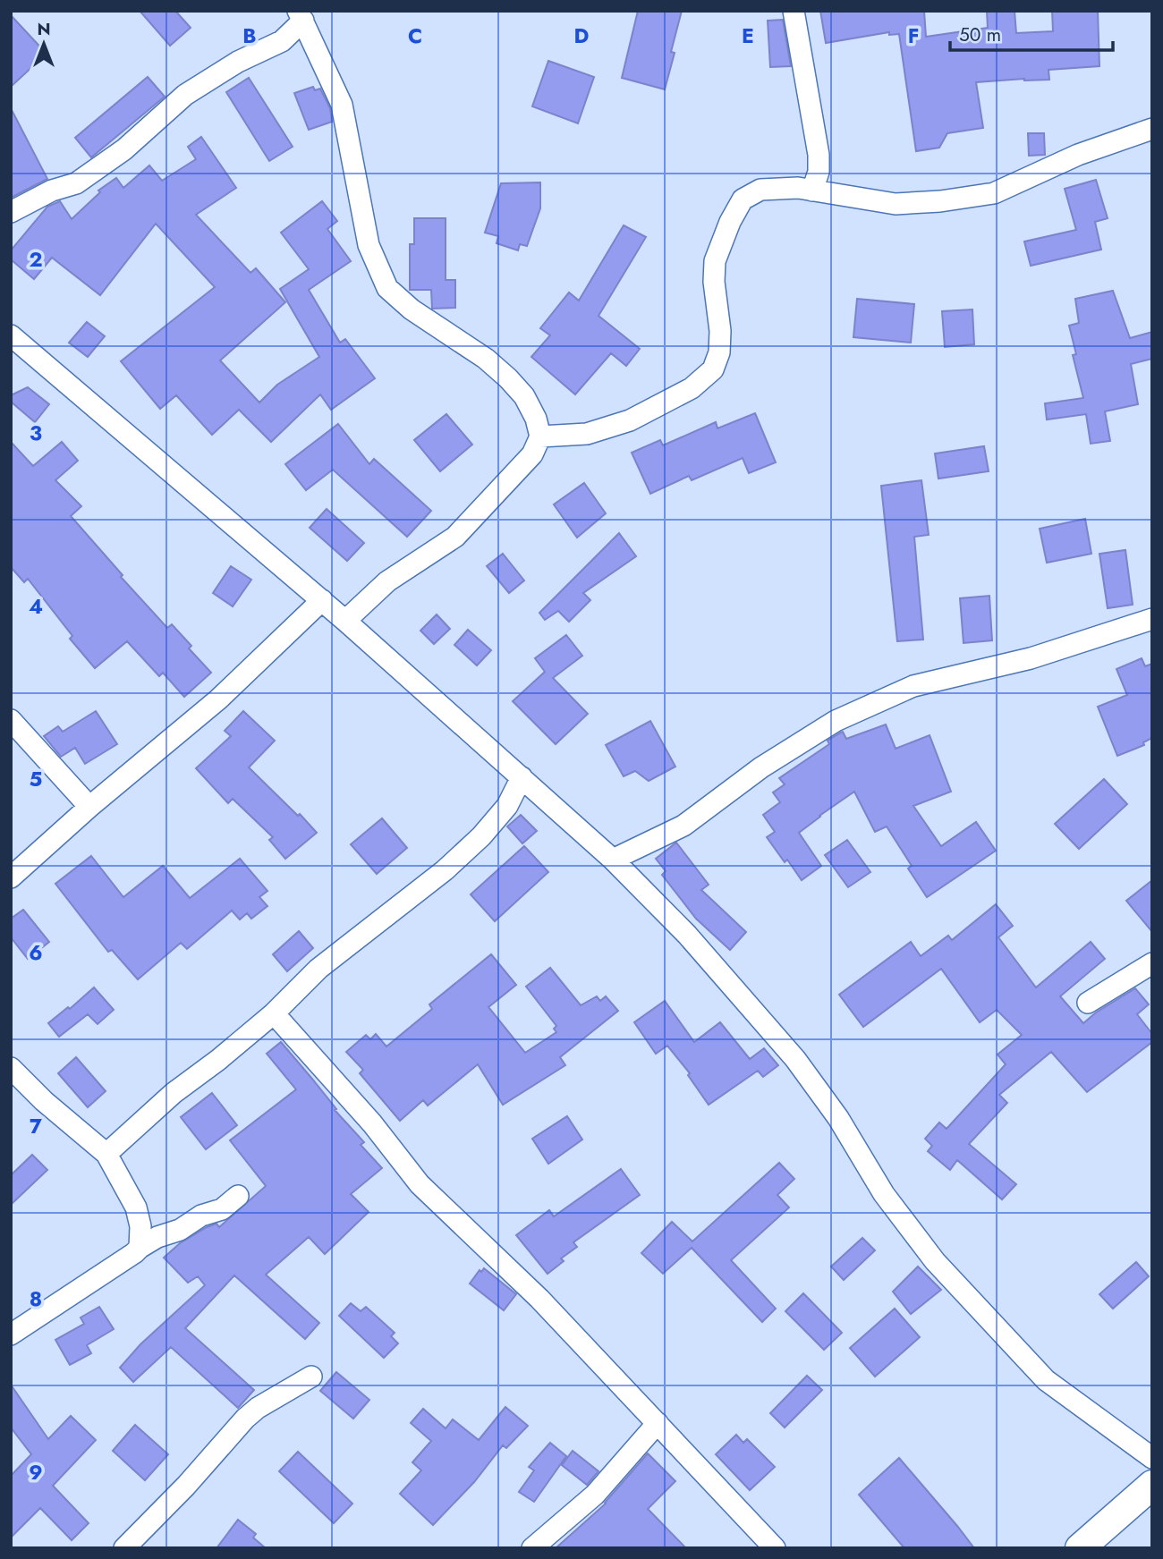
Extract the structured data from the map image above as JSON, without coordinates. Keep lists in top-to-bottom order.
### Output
{
  "scale_bar": "50 m",
  "north": "top",
  "grid": {
    "columns": [
      "B",
      "C",
      "D",
      "E",
      "F"
    ],
    "rows": [
      "2",
      "3",
      "4",
      "5",
      "6",
      "7",
      "8",
      "9"
    ]
  }
}
